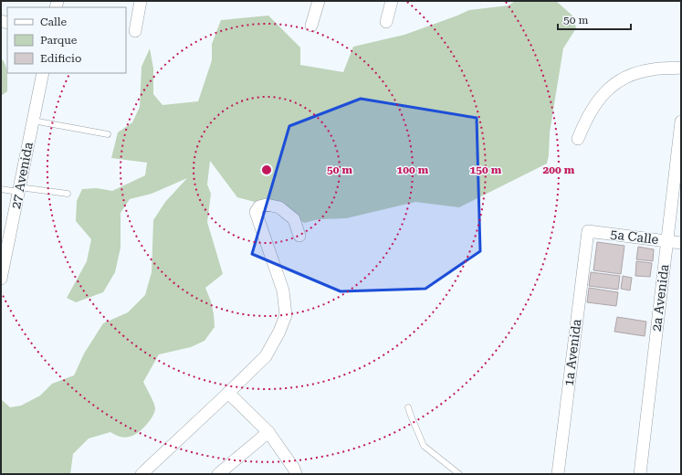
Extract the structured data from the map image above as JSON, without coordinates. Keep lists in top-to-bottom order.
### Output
{
  "streets": {
    "street": [
      "27 Avenida",
      "5a Calle",
      "2a Avenida",
      "1a Avenida"
    ]
  },
  "crossings": [
    ["5a Calle", "2a Avenida"],
    ["5a Calle", "1a Avenida"]
  ],
  "legend": ["Calle", "Parque", "Edificio"],
  "scale_bar": "50 m",
  "rings": [
    "50 m",
    "100 m",
    "150 m",
    "200 m"
  ]
}
